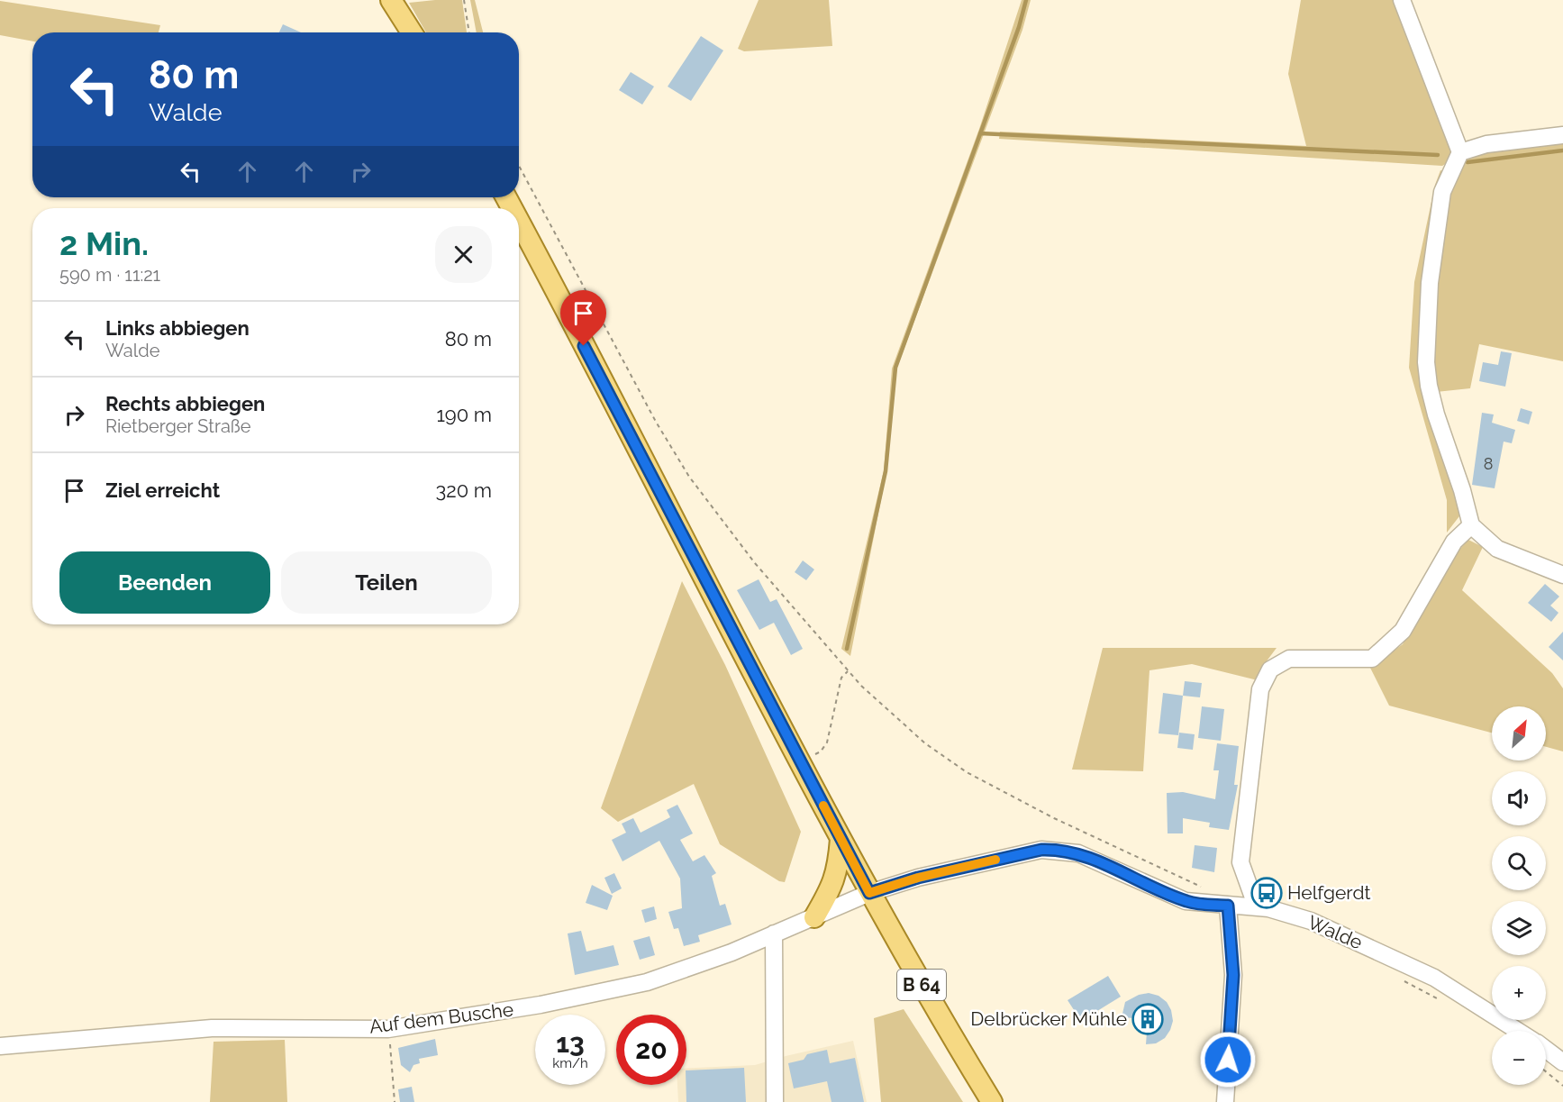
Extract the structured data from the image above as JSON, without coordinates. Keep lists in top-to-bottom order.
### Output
{
  "streets": {
    "main road": ["B 64"],
    "street": ["Walde", "Auf dem Busche"]
  },
  "crossings": [
    ["Walde", "B 64"],
    ["Walde", "Auf dem Busche"],
    ["B 64", "Auf dem Busche"]
  ],
  "places": {
    "bus stop": ["Helfgerdt"],
    "building": ["Delbrücker Mühle"]
  },
  "house_numbers": ["8"],
  "north": "top right",
  "page": {
    "turn": ["80 m", "Walde"],
    "heading": ["2 Min.", "590 m · 11:21"],
    "list": [
      {
        "name": "Links abbiegen",
        "note": "Walde",
        "value": "80 m"
      },
      {
        "name": "Rechts abbiegen",
        "note": "Rietberger Straße",
        "value": "190 m"
      },
      {
        "name": "Ziel erreicht",
        "value": "320 m"
      }
    ],
    "buttons": ["Beenden", "Teilen"],
    "map_buttons": ["+", "−"],
    "speed": "13 km/h",
    "limit": "20"
  }
}
